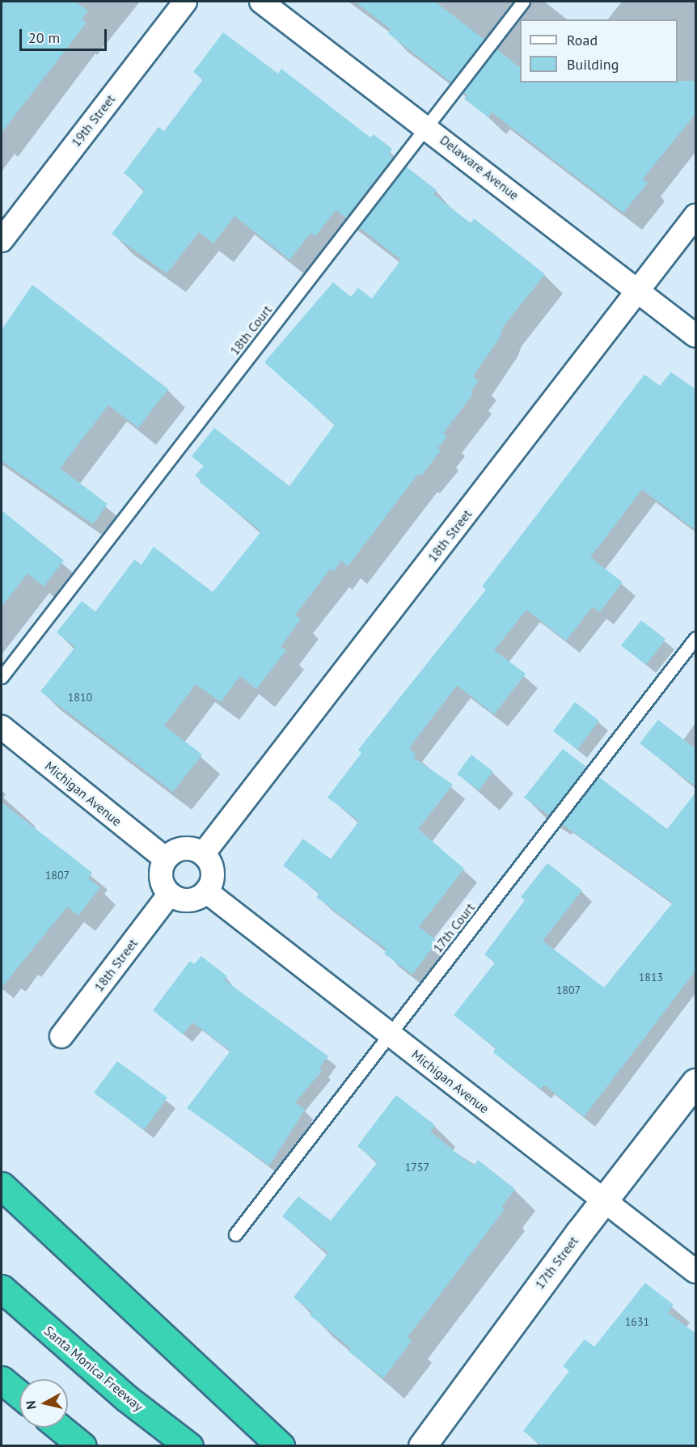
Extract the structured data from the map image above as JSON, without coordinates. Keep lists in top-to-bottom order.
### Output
{
  "streets": {
    "highway": ["Santa Monica Freeway"],
    "street": [
      "19th Street",
      "Delaware Avenue",
      "18th Street",
      "Michigan Avenue",
      "17th Street"
    ],
    "lane": ["18th Court", "17th Court"]
  },
  "crossings": [
    ["Delaware Avenue", "18th Court"],
    ["Delaware Avenue", "18th Street"],
    ["18th Street", "Michigan Avenue"],
    ["Michigan Avenue", "17th Court"],
    ["Michigan Avenue", "17th Street"]
  ],
  "house_numbers": [
    "1810",
    "1807",
    "1813",
    "1807",
    "1757",
    "1631"
  ],
  "legend": ["Road", "Building"],
  "scale_bar": "20 m",
  "north": "left"
}
